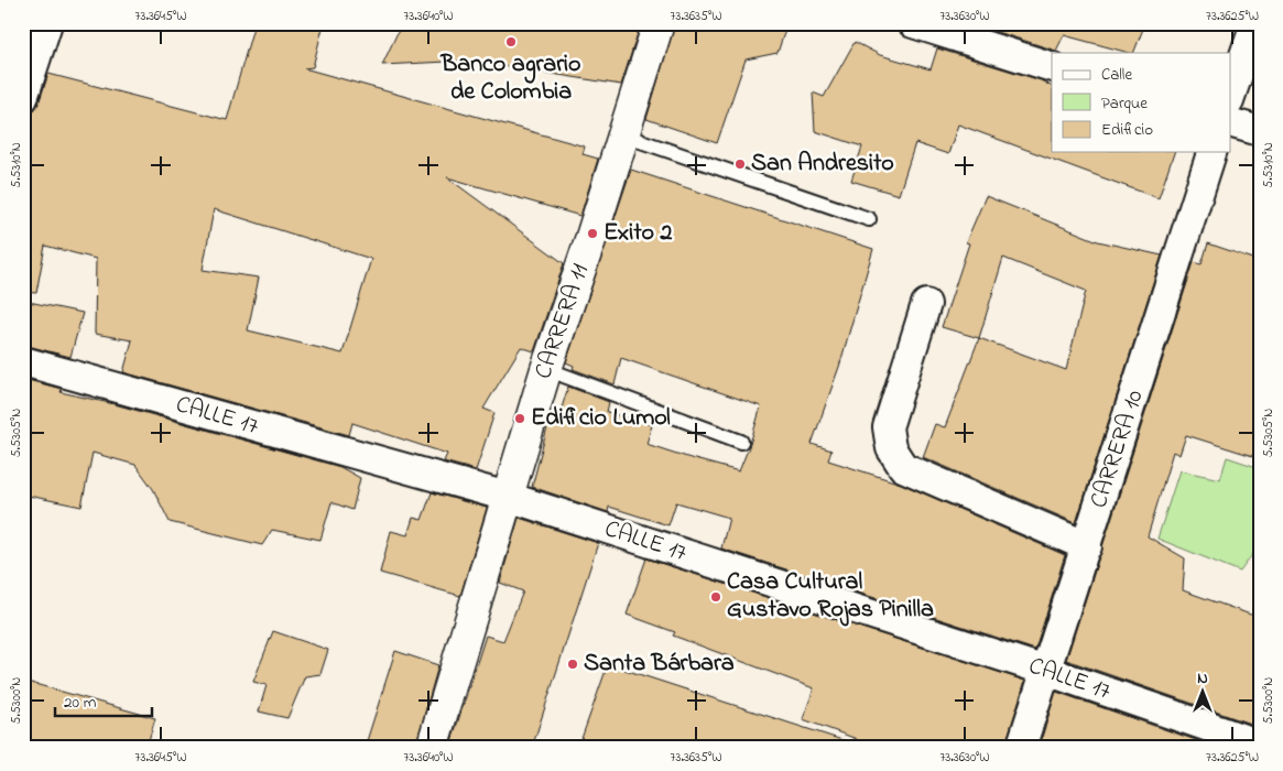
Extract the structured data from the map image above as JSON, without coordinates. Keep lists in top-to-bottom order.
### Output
{
  "streets": {
    "main road": ["CARRERA 11"],
    "street": ["CALLE 17", "CARRERA 10"]
  },
  "crossings": [
    ["CARRERA 11", "CALLE 17"],
    ["CALLE 17", "CARRERA 10"]
  ],
  "places": [
    "Banco agrario de Colombia",
    "San Andresito",
    "Exito 2",
    "Edificio Lumol",
    "Casa Cultural Gustavo Rojas Pinilla",
    "Santa Bárbara"
  ],
  "legend": ["Calle", "Parque", "Edificio"],
  "scale_bar": "20 m",
  "north": "top",
  "coordinates": [
    "73.3645°W",
    "73.3640°W",
    "73.3635°W",
    "73.3630°W",
    "73.3625°W",
    "5.5310°N",
    "5.5305°N",
    "5.5300°N"
  ]
}
